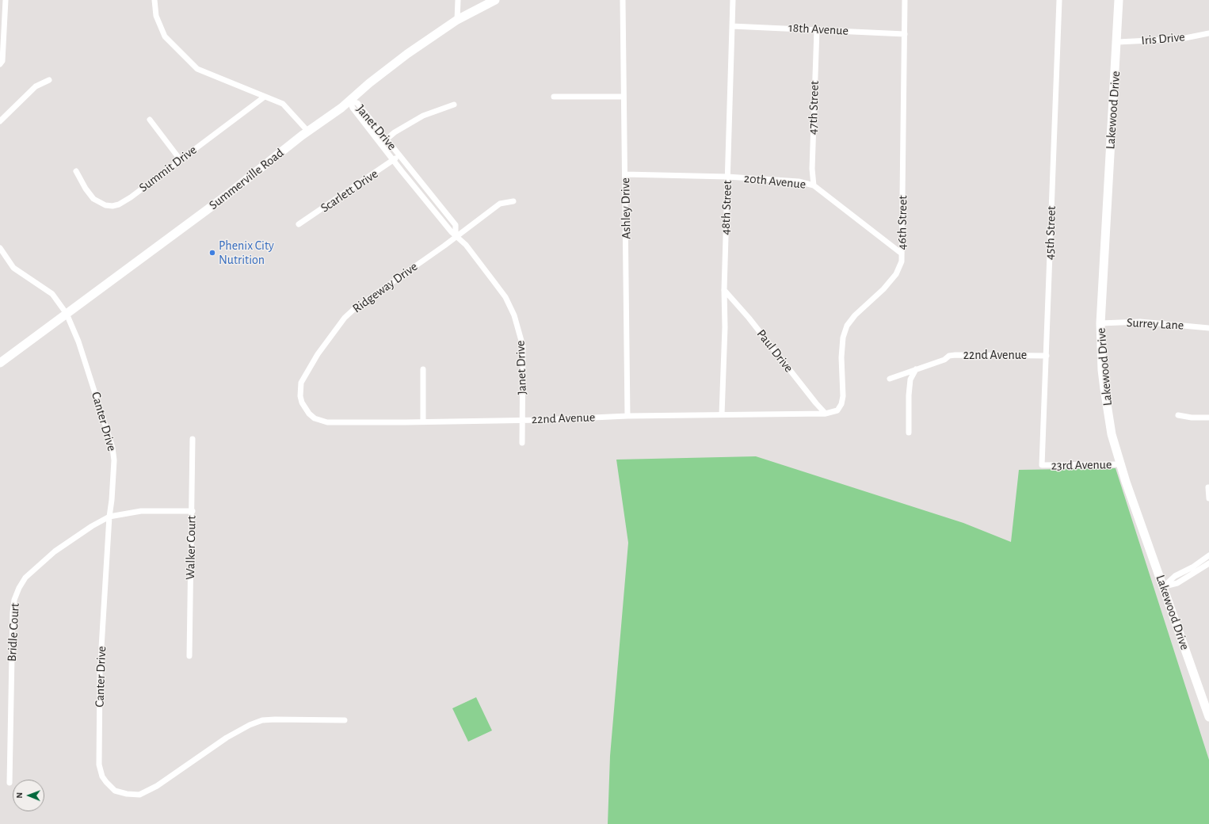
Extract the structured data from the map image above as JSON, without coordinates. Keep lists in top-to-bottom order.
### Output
{
  "streets": {
    "street": [
      "18th Avenue",
      "Iris Drive",
      "47th Street",
      "Lakewood Drive",
      "Janet Drive",
      "Summit Drive",
      "Summerville Road",
      "20th Avenue",
      "Scarlett Drive",
      "48th Street",
      "Ashley Drive",
      "46th Street",
      "45th Street",
      "Ridgeway Drive",
      "Surrey Lane",
      "Paul Drive",
      "22nd Avenue",
      "Canter Drive",
      "23rd Avenue",
      "Walker Court",
      "Bridle Court"
    ]
  },
  "crossings": [
    ["18th Avenue", "47th Street"],
    ["18th Avenue", "48th Street"],
    ["18th Avenue", "46th Street"],
    ["Iris Drive", "Lakewood Drive"],
    ["47th Street", "20th Avenue"],
    ["Lakewood Drive", "Surrey Lane"],
    ["Lakewood Drive", "23rd Avenue"],
    ["Janet Drive", "Summerville Road"],
    ["Janet Drive", "Scarlett Drive"],
    ["Janet Drive", "Ridgeway Drive"],
    ["Janet Drive", "22nd Avenue"],
    ["Summerville Road", "Canter Drive"],
    ["20th Avenue", "48th Street"],
    ["20th Avenue", "Ashley Drive"],
    ["20th Avenue", "46th Street"],
    ["48th Street", "Paul Drive"],
    ["48th Street", "22nd Avenue"],
    ["Ashley Drive", "22nd Avenue"],
    ["46th Street", "Paul Drive"],
    ["46th Street", "22nd Avenue"],
    ["45th Street", "22nd Avenue"],
    ["45th Street", "23rd Avenue"],
    ["Ridgeway Drive", "22nd Avenue"],
    ["Paul Drive", "22nd Avenue"],
    ["Canter Drive", "Bridle Court"],
    ["Walker Court", "Bridle Court"]
  ],
  "places": ["Phenix City Nutrition"],
  "north": "left"
}
